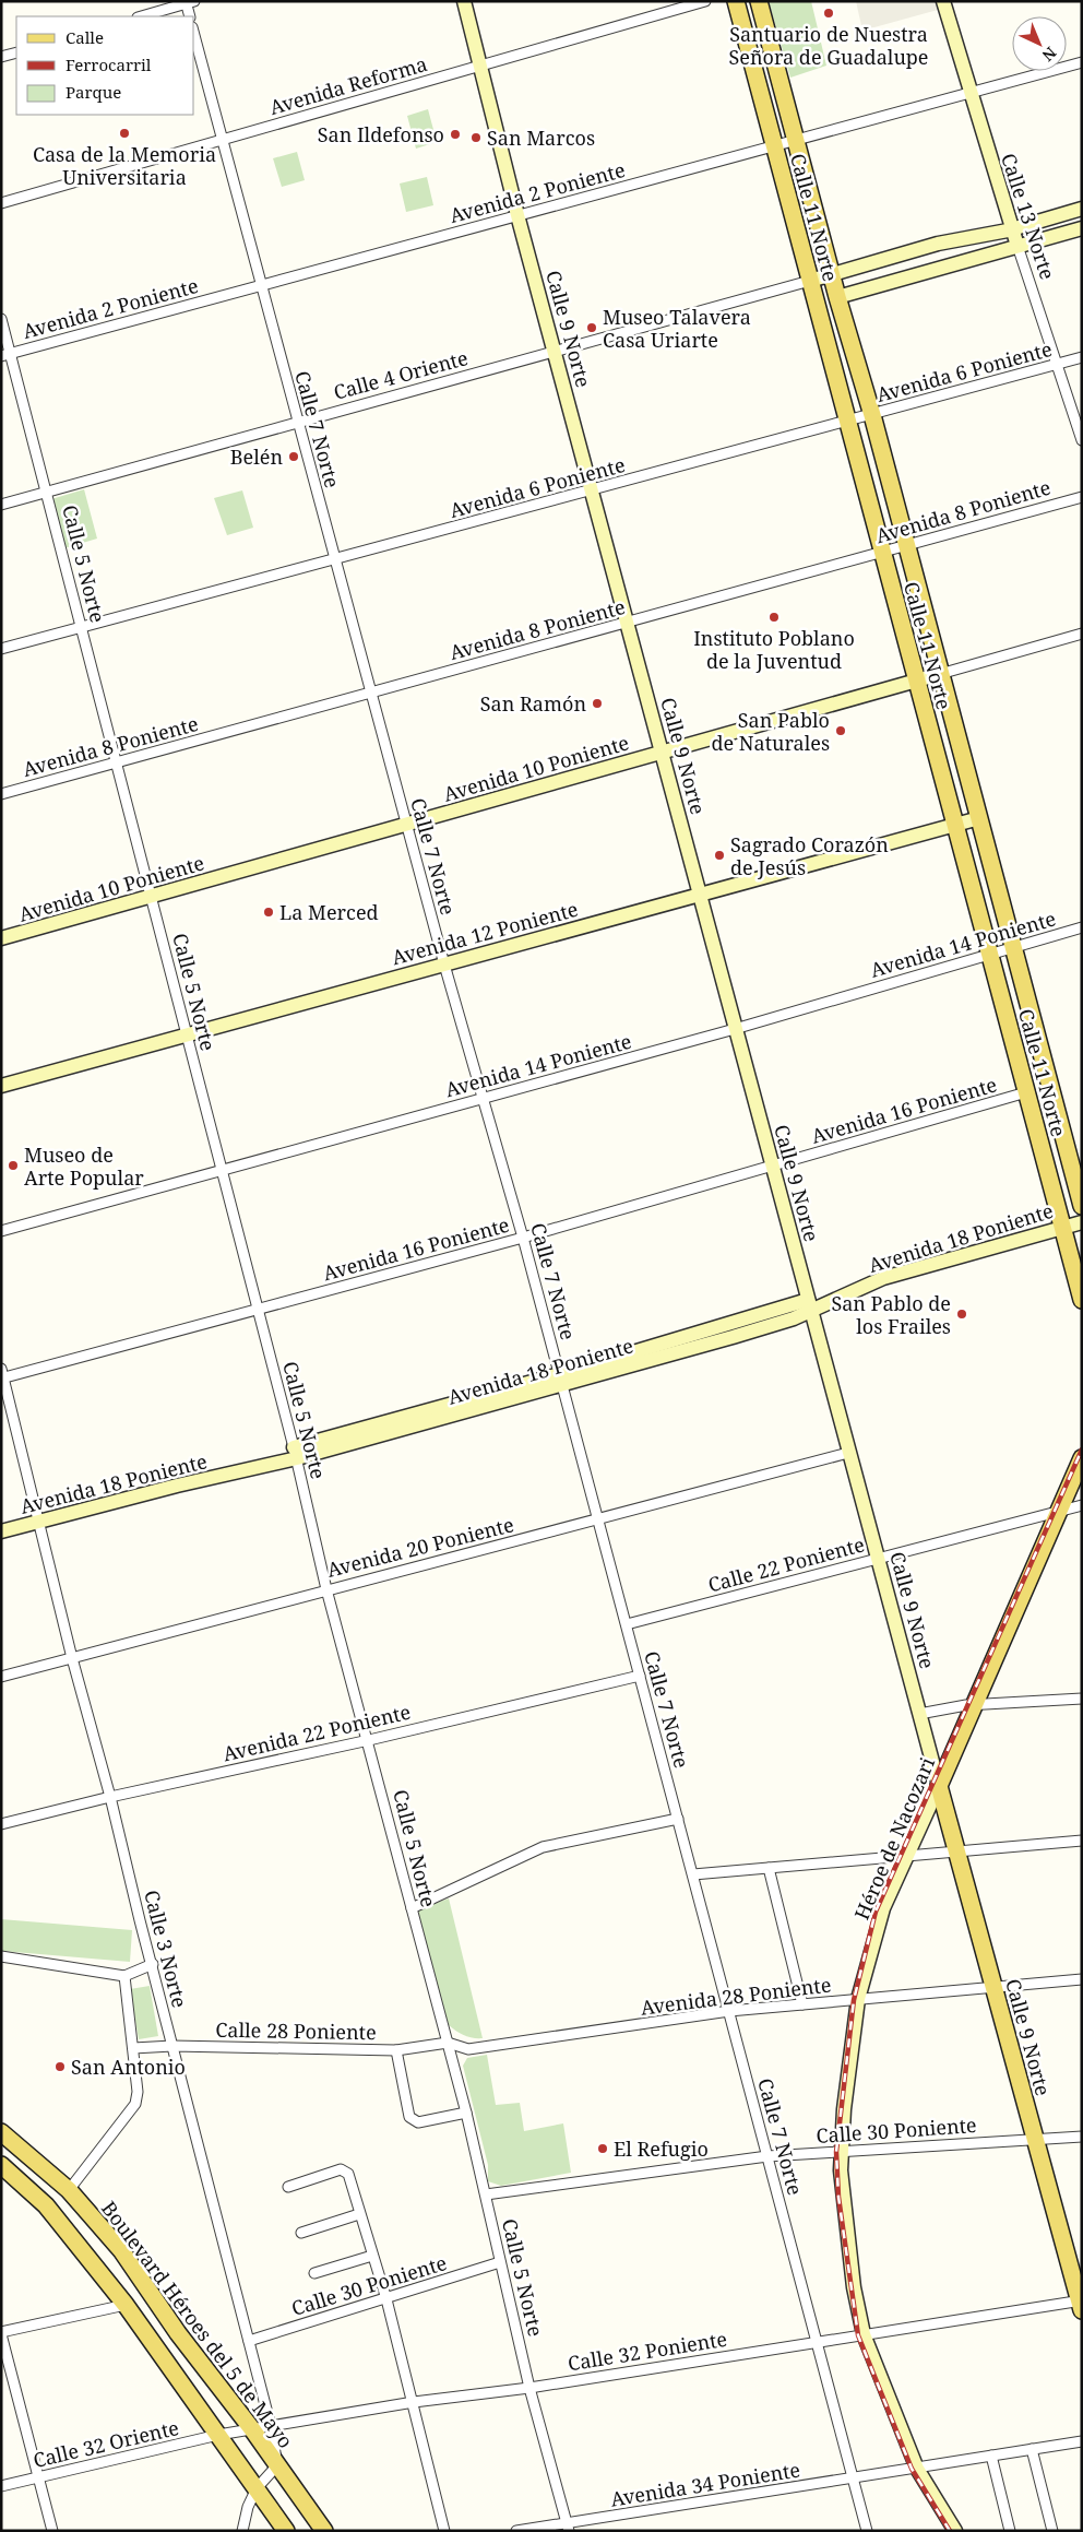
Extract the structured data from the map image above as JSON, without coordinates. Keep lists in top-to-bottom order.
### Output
{
  "streets": {
    "main road": [
      "Calle 11 Norte",
      "Calle 9 Norte",
      "Héroe de Nacozari",
      "Boulevard Héroes del 5 de Mayo"
    ],
    "street": [
      "Avenida Reforma",
      "Avenida 2 Poniente",
      "Calle 13 Norte",
      "Avenida 6 Poniente",
      "Calle 4 Oriente",
      "Calle 7 Norte",
      "Avenida 8 Poniente",
      "Calle 5 Norte",
      "Avenida 10 Poniente",
      "Avenida 12 Poniente",
      "Avenida 14 Poniente",
      "Avenida 16 Poniente",
      "Avenida 18 Poniente",
      "Avenida 20 Poniente",
      "Calle 22 Poniente",
      "Avenida 22 Poniente",
      "Calle 3 Norte",
      "Avenida 28 Poniente",
      "Calle 28 Poniente",
      "Calle 30 Poniente",
      "Calle 32 Poniente",
      "Calle 32 Oriente",
      "Avenida 34 Poniente"
    ]
  },
  "crossings": [
    ["Avenida Reforma", "Calle 9 Norte"],
    ["Avenida Reforma", "Calle 7 Norte"],
    ["Avenida 2 Poniente", "Calle 13 Norte"],
    ["Avenida 2 Poniente", "Calle 11 Norte"],
    ["Avenida 2 Poniente", "Calle 9 Norte"],
    ["Avenida 2 Poniente", "Calle 7 Norte"],
    ["Avenida 2 Poniente", "Calle 5 Norte"],
    ["Calle 13 Norte", "Avenida 6 Poniente"],
    ["Calle 11 Norte", "Avenida 6 Poniente"],
    ["Calle 11 Norte", "Calle 4 Oriente"],
    ["Calle 11 Norte", "Avenida 8 Poniente"],
    ["Calle 11 Norte", "Avenida 10 Poniente"],
    ["Calle 11 Norte", "Avenida 12 Poniente"],
    ["Calle 11 Norte", "Avenida 14 Poniente"],
    ["Calle 11 Norte", "Avenida 16 Poniente"],
    ["Calle 11 Norte", "Avenida 18 Poniente"],
    ["Calle 9 Norte", "Avenida 6 Poniente"],
    ["Calle 9 Norte", "Calle 4 Oriente"],
    ["Calle 9 Norte", "Avenida 8 Poniente"],
    ["Calle 9 Norte", "Avenida 10 Poniente"],
    ["Calle 9 Norte", "Avenida 12 Poniente"],
    ["Calle 9 Norte", "Avenida 14 Poniente"],
    ["Calle 9 Norte", "Avenida 16 Poniente"],
    ["Calle 9 Norte", "Avenida 18 Poniente"],
    ["Calle 9 Norte", "Avenida 20 Poniente"],
    ["Calle 9 Norte", "Calle 22 Poniente"],
    ["Calle 9 Norte", "Héroe de Nacozari"],
    ["Calle 9 Norte", "Avenida 28 Poniente"],
    ["Calle 9 Norte", "Calle 30 Poniente"],
    ["Calle 9 Norte", "Calle 32 Poniente"],
    ["Avenida 6 Poniente", "Calle 7 Norte"],
    ["Avenida 6 Poniente", "Calle 5 Norte"],
    ["Calle 4 Oriente", "Calle 7 Norte"],
    ["Calle 4 Oriente", "Calle 5 Norte"],
    ["Calle 7 Norte", "Avenida 8 Poniente"],
    ["Calle 7 Norte", "Avenida 10 Poniente"],
    ["Calle 7 Norte", "Avenida 12 Poniente"],
    ["Calle 7 Norte", "Avenida 14 Poniente"],
    ["Calle 7 Norte", "Avenida 16 Poniente"],
    ["Calle 7 Norte", "Avenida 18 Poniente"],
    ["Calle 7 Norte", "Avenida 20 Poniente"],
    ["Calle 7 Norte", "Calle 22 Poniente"],
    ["Calle 7 Norte", "Avenida 22 Poniente"],
    ["Calle 7 Norte", "Avenida 28 Poniente"],
    ["Calle 7 Norte", "Calle 30 Poniente"],
    ["Calle 7 Norte", "Calle 32 Poniente"],
    ["Calle 7 Norte", "Avenida 34 Poniente"],
    ["Avenida 8 Poniente", "Calle 5 Norte"],
    ["Calle 5 Norte", "Avenida 10 Poniente"],
    ["Calle 5 Norte", "Avenida 12 Poniente"],
    ["Calle 5 Norte", "Avenida 14 Poniente"],
    ["Calle 5 Norte", "Avenida 16 Poniente"],
    ["Calle 5 Norte", "Avenida 18 Poniente"],
    ["Calle 5 Norte", "Avenida 20 Poniente"],
    ["Calle 5 Norte", "Avenida 22 Poniente"],
    ["Calle 5 Norte", "Avenida 28 Poniente"],
    ["Calle 5 Norte", "Calle 28 Poniente"],
    ["Calle 5 Norte", "Calle 30 Poniente"],
    ["Calle 5 Norte", "Calle 32 Poniente"],
    ["Calle 5 Norte", "Avenida 34 Poniente"],
    ["Avenida 16 Poniente", "Calle 3 Norte"],
    ["Avenida 18 Poniente", "Calle 3 Norte"],
    ["Avenida 20 Poniente", "Calle 3 Norte"],
    ["Calle 22 Poniente", "Héroe de Nacozari"],
    ["Avenida 22 Poniente", "Calle 3 Norte"],
    ["Héroe de Nacozari", "Avenida 28 Poniente"],
    ["Héroe de Nacozari", "Calle 30 Poniente"],
    ["Héroe de Nacozari", "Calle 32 Poniente"],
    ["Héroe de Nacozari", "Avenida 34 Poniente"],
    ["Calle 3 Norte", "Calle 28 Poniente"],
    ["Calle 3 Norte", "Calle 30 Poniente"],
    ["Calle 3 Norte", "Boulevard Héroes del 5 de Mayo"],
    ["Calle 3 Norte", "Calle 32 Poniente"],
    ["Avenida 28 Poniente", "Calle 28 Poniente"],
    ["Boulevard Héroes del 5 de Mayo", "Calle 32 Poniente"],
    ["Calle 32 Poniente", "Calle 32 Oriente"]
  ],
  "places": [
    "Santuario de Nuestra Señora de Guadalupe",
    "Casa de la Memoria Universitaria",
    "San Ildefonso",
    "San Marcos",
    "Museo Talavera Casa Uriarte",
    "Belén",
    "Instituto Poblano de la Juventud",
    "San Ramón",
    "San Pablo de Naturales",
    "Sagrado Corazón de Jesús",
    "La Merced",
    "Museo de Arte Popular",
    "San Pablo de los Frailes",
    "San Antonio",
    "El Refugio"
  ],
  "legend": ["Calle", "Ferrocarril", "Parque"],
  "north": "bottom right"
}
